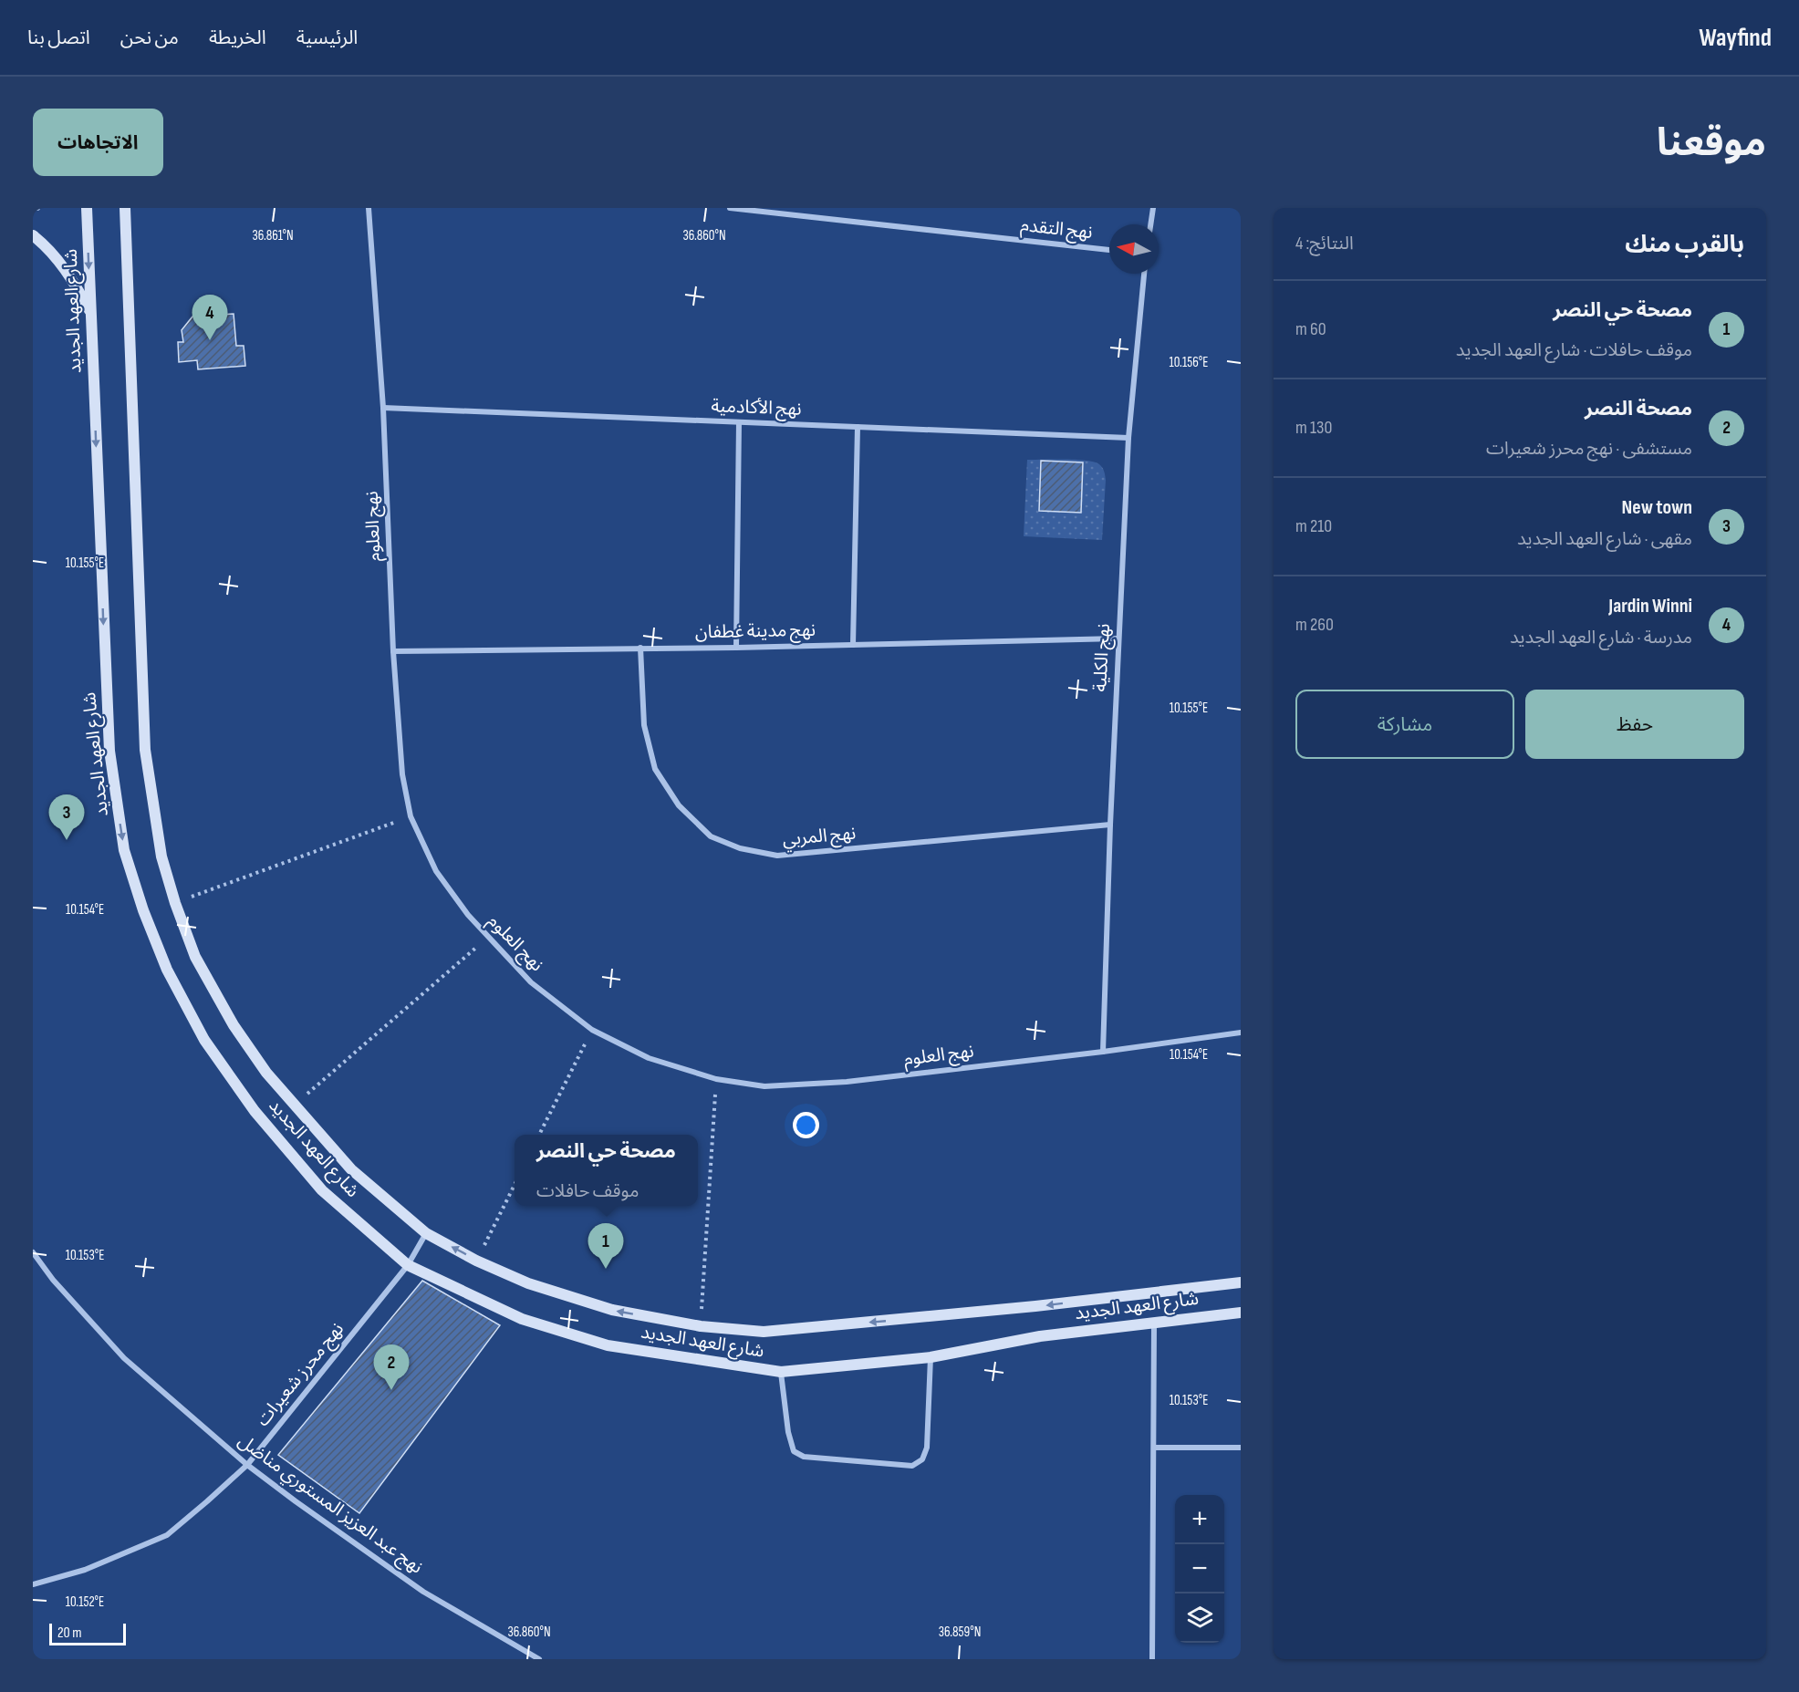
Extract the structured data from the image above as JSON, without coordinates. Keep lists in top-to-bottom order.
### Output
{
  "streets": {
    "main road": ["شارع العهد الجديد"],
    "street": [
      "نهج التقدم",
      "نهج الأكادمية",
      "نهج العلوم",
      "نهج مدينة غطفان",
      "نهج الكلية",
      "نهج المربي",
      "نهج محرز شعيرات",
      "نهج عبد العزيز المستوري مناضل"
    ]
  },
  "crossings": [
    ["شارع العهد الجديد", "نهج محرز شعيرات"],
    ["نهج الأكادمية", "نهج العلوم"],
    ["نهج الأكادمية", "نهج الكلية"],
    ["نهج العلوم", "نهج مدينة غطفان"],
    ["نهج العلوم", "نهج الكلية"],
    ["نهج مدينة غطفان", "نهج الكلية"],
    ["نهج مدينة غطفان", "نهج المربي"],
    ["نهج الكلية", "نهج المربي"],
    ["نهج محرز شعيرات", "نهج عبد العزيز المستوري مناضل"]
  ],
  "scale_bar": "20 m",
  "north": "left",
  "page": {
    "header": "Wayfind",
    "nav": [
      "الرئيسية",
      "الخريطة",
      "من نحن",
      "اتصل بنا"
    ],
    "title": "موقعنا",
    "buttons": [
      "الاتجاهات",
      ["حفظ", "مشاركة"]
    ],
    "heading": ["بالقرب منك", "النتائج: 4"],
    "list": [
      {
        "mark": "1",
        "name": "مصحة حي النصر",
        "note": "موقف حافلات · شارع العهد الجديد",
        "value": "60 m"
      },
      {
        "mark": "2",
        "name": "مصحة النصر",
        "note": "مستشفى · نهج محرز شعيرات",
        "value": "130 m"
      },
      {
        "mark": "3",
        "name": "New town",
        "note": "مقهى · شارع العهد الجديد",
        "value": "210 m"
      },
      {
        "mark": "4",
        "name": "Jardin Winni",
        "note": "مدرسة · شارع العهد الجديد",
        "value": "260 m"
      }
    ],
    "pins": [
      "4",
      "3",
      "1",
      "2"
    ],
    "popup": ["مصحة حي النصر", "موقف حافلات"],
    "map_buttons": ["+", "−"],
    "scale": "20 m"
  },
  "coordinates": [
    "36.861°N",
    "36.860°N",
    "10.156°E",
    "10.155°E",
    "10.154°E",
    "10.153°E",
    "10.152°E",
    "36.859°N"
  ]
}
